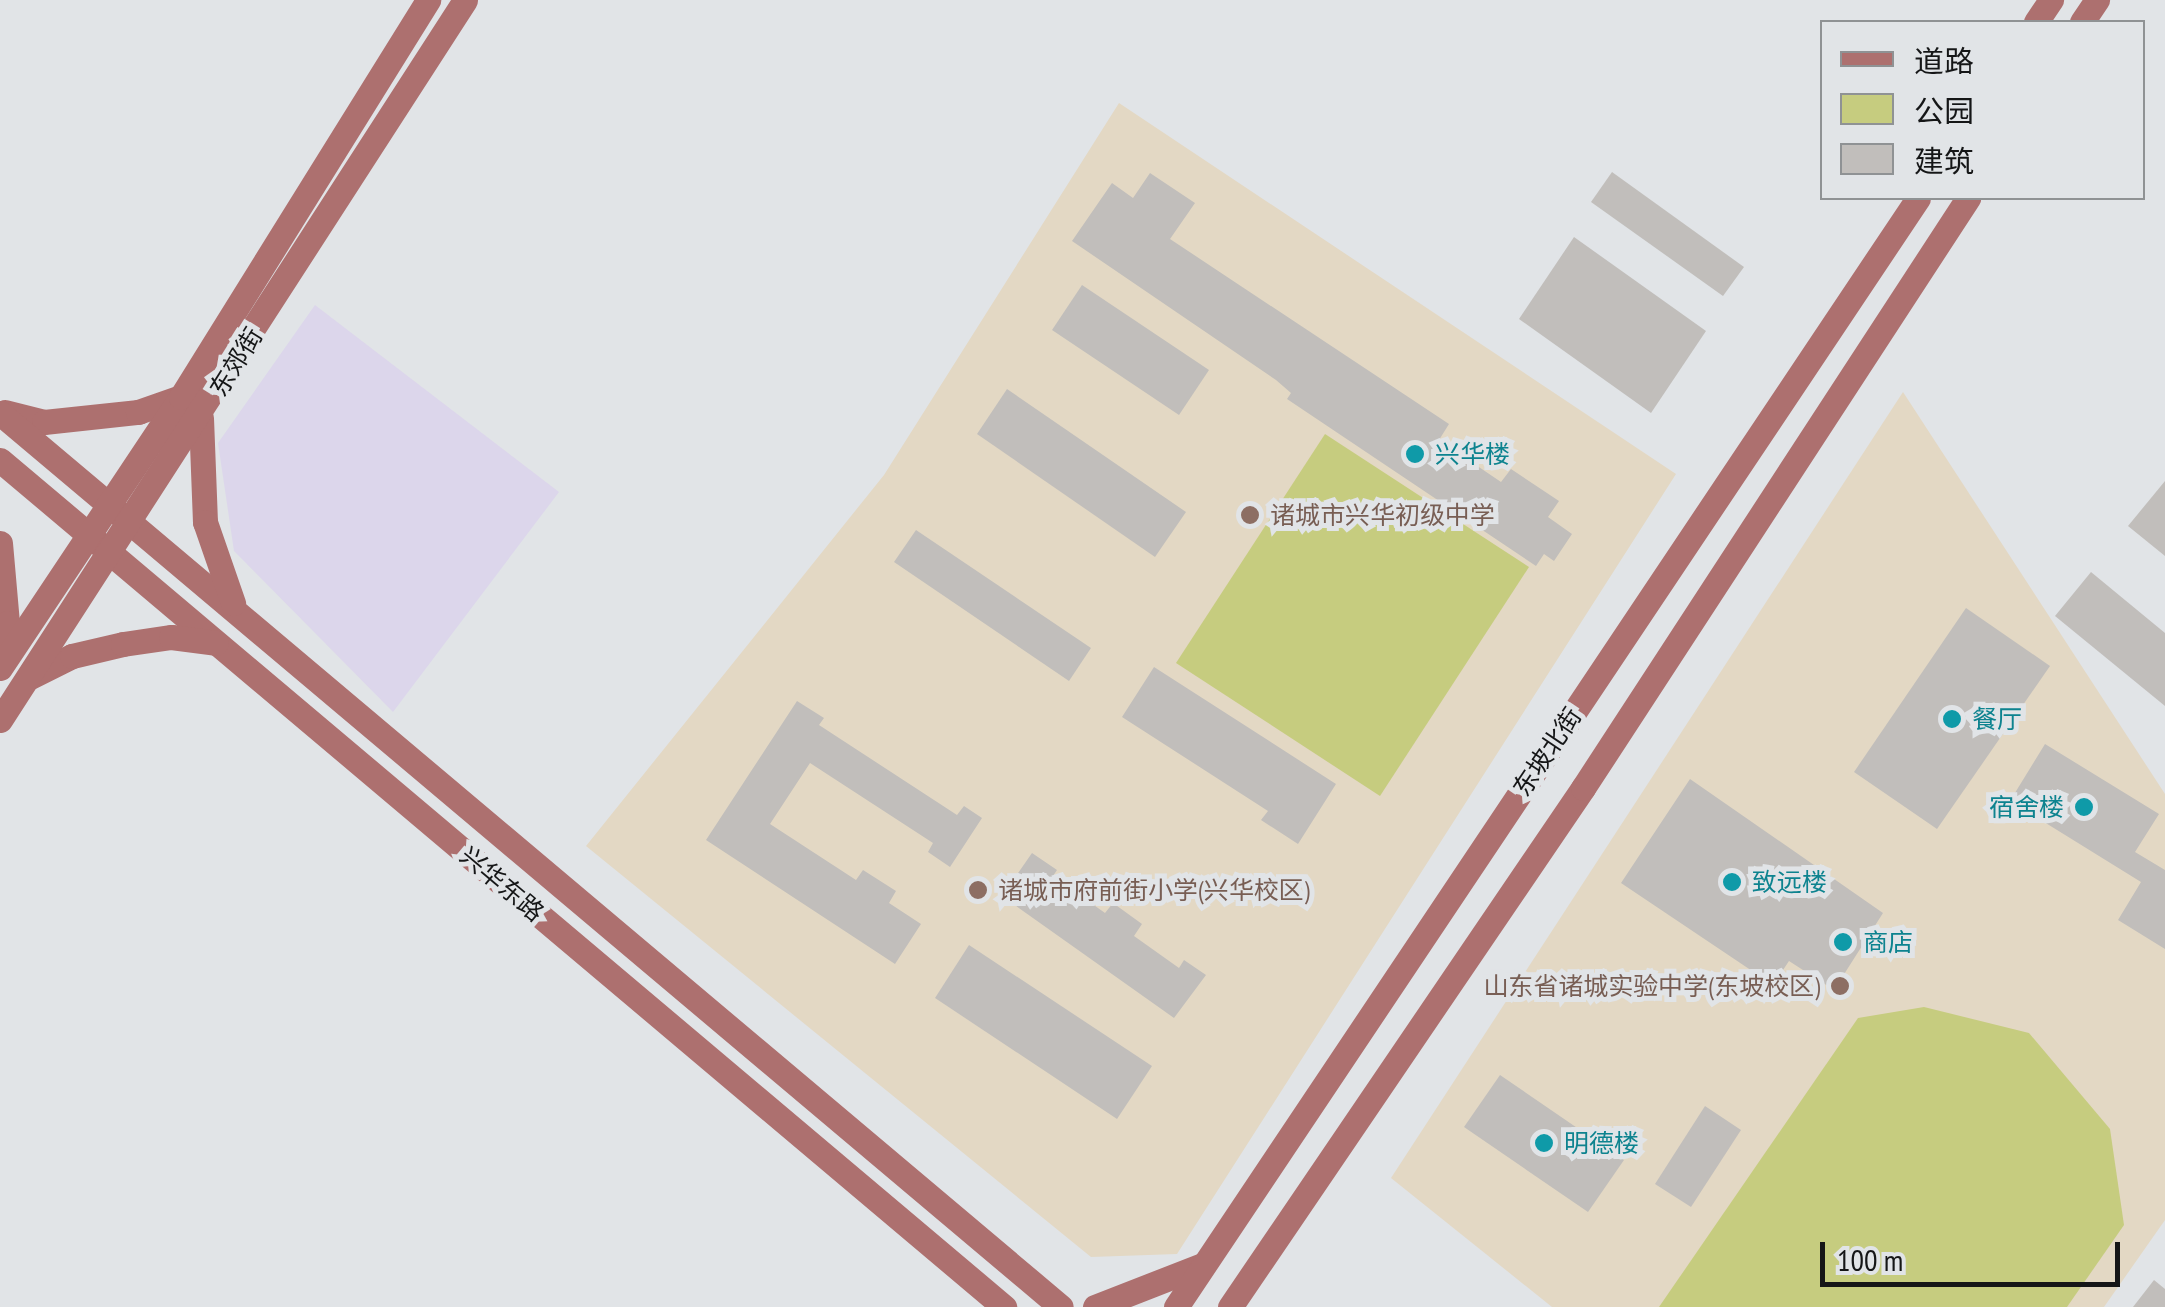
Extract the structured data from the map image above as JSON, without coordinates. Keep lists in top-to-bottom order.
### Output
{
  "streets": {
    "main road": ["东郊街", "东坡北街", "兴华东路"]
  },
  "crossings": [
    ["东郊街", "兴华东路"]
  ],
  "places": [
    "兴华楼",
    "诸城市兴华初级中学",
    "餐厅",
    "宿舍楼",
    "致远楼",
    "诸城市府前街小学(兴华校区)",
    "商店",
    "山东省诸城实验中学(东坡校区)",
    "明德楼"
  ],
  "legend": ["道路", "公园", "建筑"],
  "scale_bar": "100 m"
}
